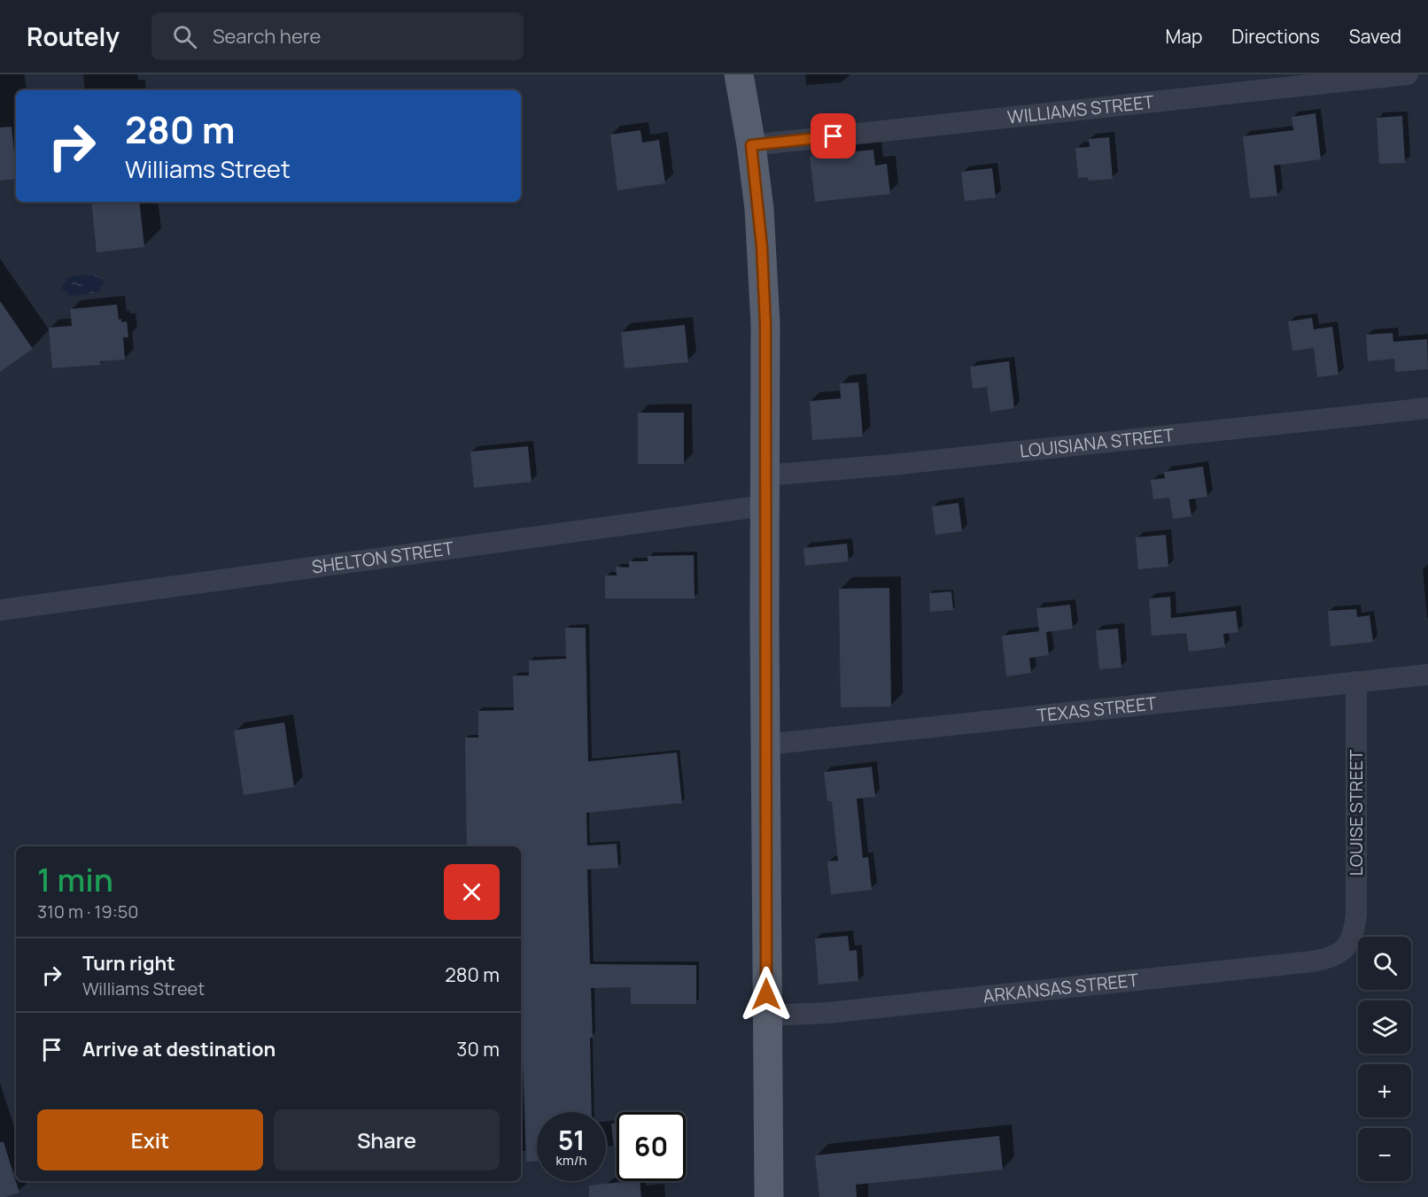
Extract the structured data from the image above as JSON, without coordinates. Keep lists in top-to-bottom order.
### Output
{
  "streets": {
    "street": [
      "WILLIAMS STREET",
      "LOUISIANA STREET",
      "SHELTON STREET",
      "TEXAS STREET",
      "LOUISE STREET",
      "ARKANSAS STREET"
    ]
  },
  "crossings": [
    ["TEXAS STREET", "LOUISE STREET"],
    ["LOUISE STREET", "ARKANSAS STREET"]
  ],
  "page": {
    "header": "Routely",
    "search": "Search here",
    "nav": ["Map", "Directions", "Saved"],
    "turn": ["280 m", "Williams Street"],
    "heading": ["1 min", "310 m · 19:50"],
    "map_buttons": ["+", "−"],
    "list": [
      {
        "name": "Turn right",
        "note": "Williams Street",
        "value": "280 m"
      },
      {
        "name": "Arrive at destination",
        "value": "30 m"
      }
    ],
    "buttons": ["Exit", "Share"],
    "speed": "51 km/h",
    "limit": "60"
  }
}
